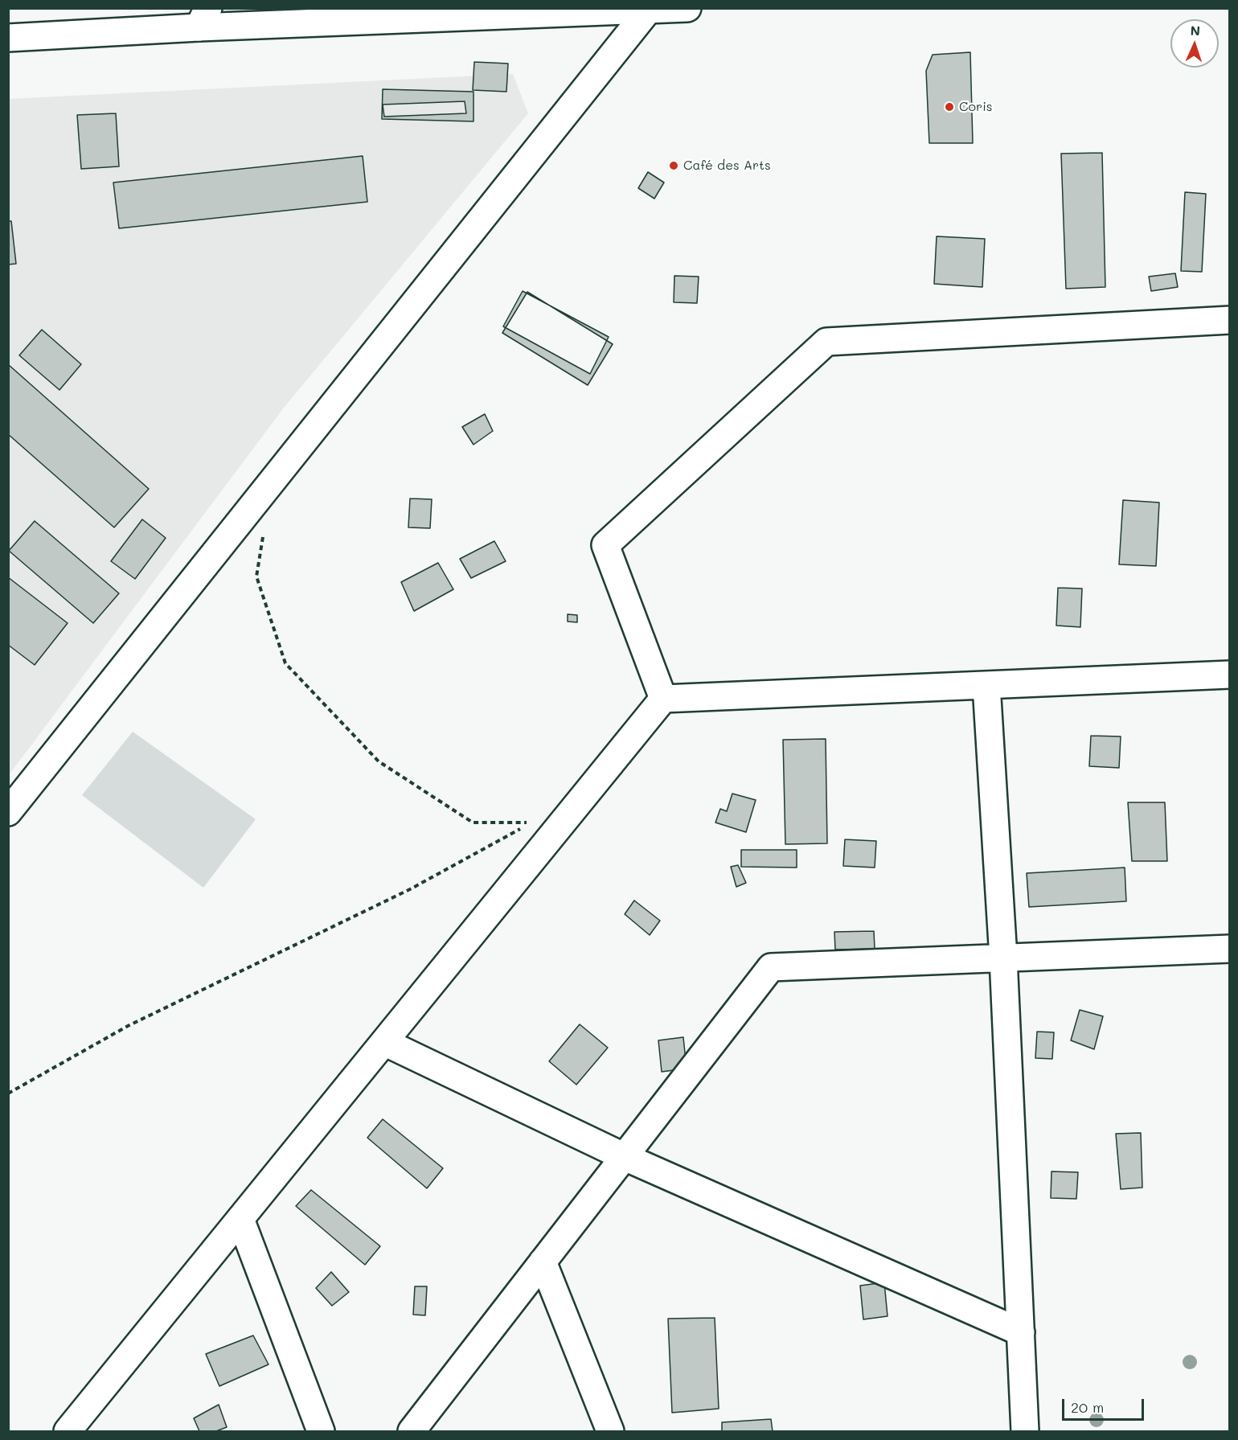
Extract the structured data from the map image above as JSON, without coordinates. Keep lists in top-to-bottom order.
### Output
{
  "places": ["Coris", "Café des Arts"],
  "scale_bar": "20 m",
  "north": "top"
}
